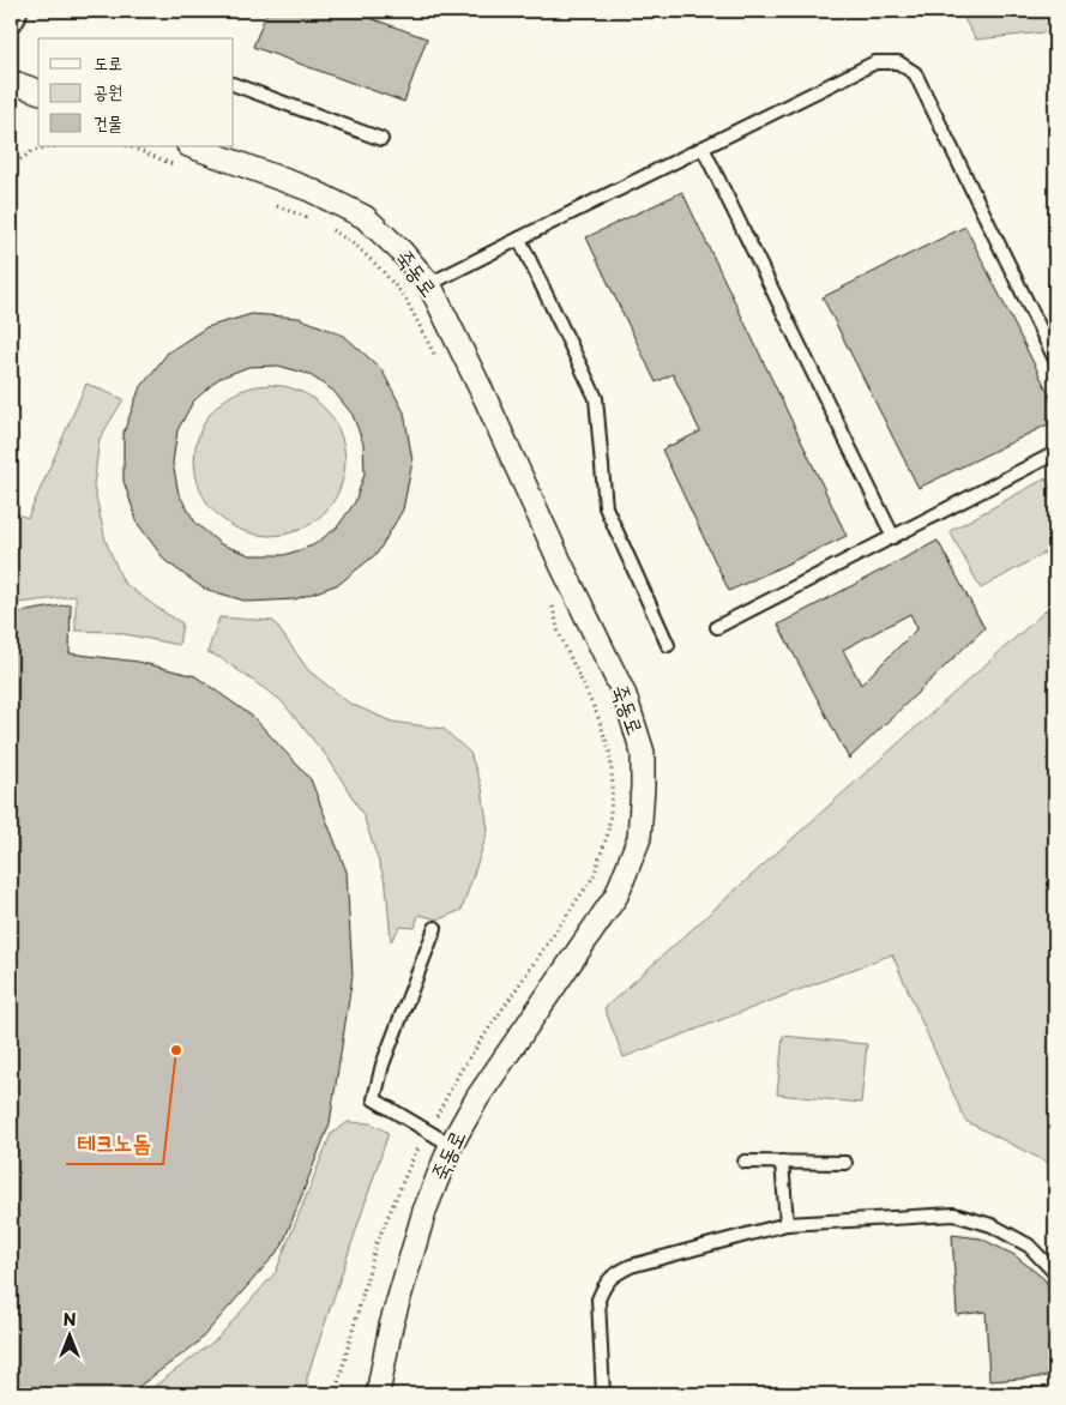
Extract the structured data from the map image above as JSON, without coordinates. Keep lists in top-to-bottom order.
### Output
{
  "streets": {
    "street": ["죽동로"]
  },
  "places": ["테크노돔"],
  "legend": ["도로", "공원", "건물"],
  "north": "top"
}
